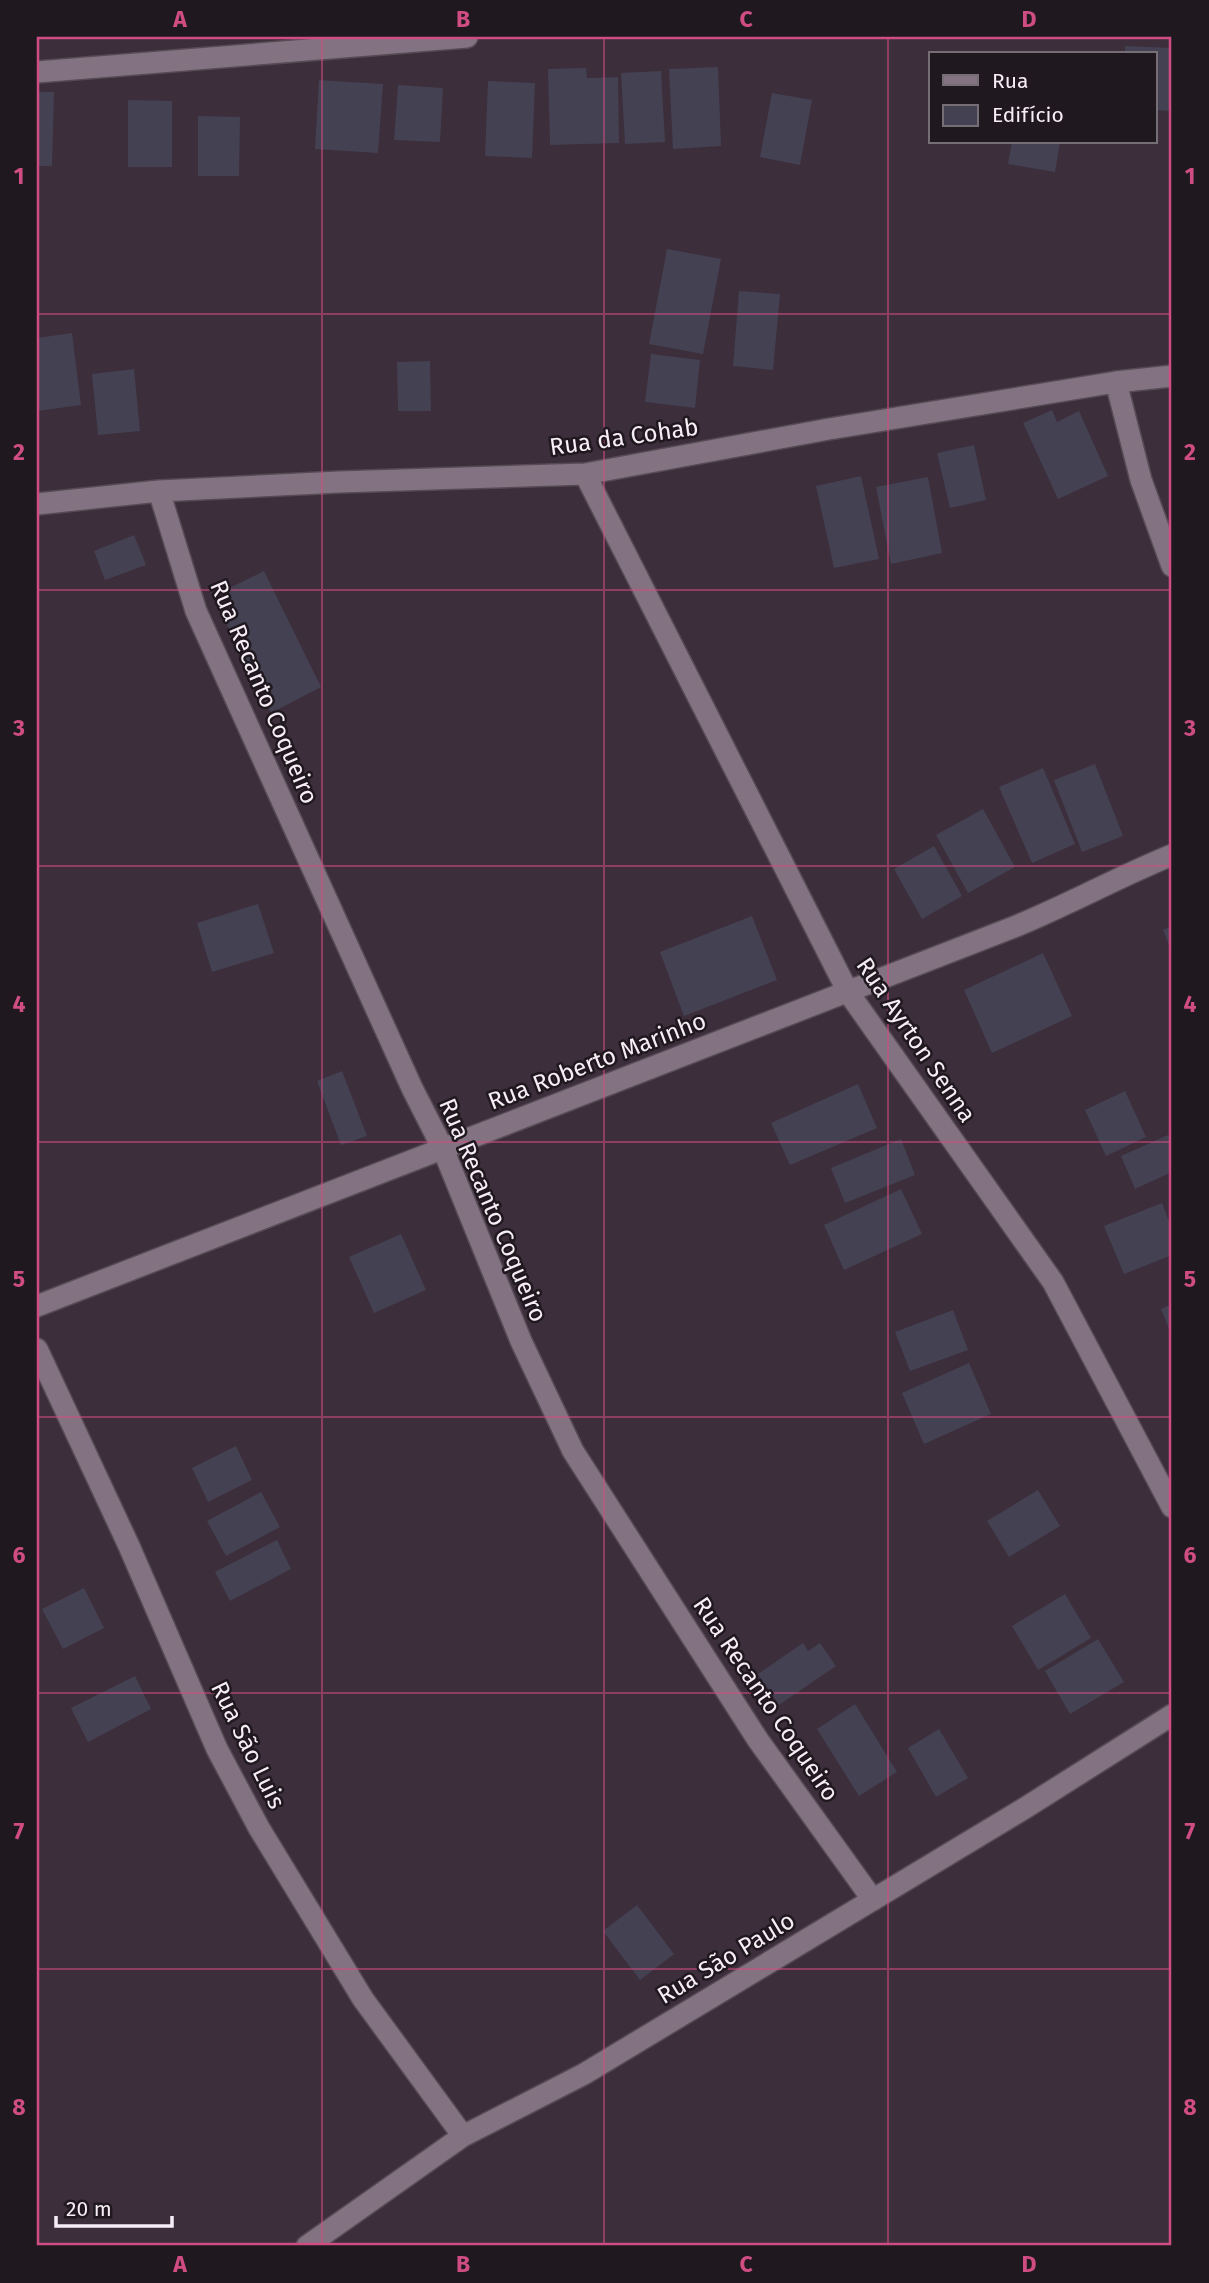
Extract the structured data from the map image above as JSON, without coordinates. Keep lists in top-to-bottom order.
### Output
{
  "streets": {
    "street": [
      "Rua da Cohab",
      "Rua Recanto Coqueiro",
      "Rua Ayrton Senna",
      "Rua Roberto Marinho",
      "Rua São Luis",
      "Rua São Paulo"
    ]
  },
  "crossings": [
    ["Rua da Cohab", "Rua Recanto Coqueiro"],
    ["Rua da Cohab", "Rua Ayrton Senna"],
    ["Rua Recanto Coqueiro", "Rua Roberto Marinho"],
    ["Rua Recanto Coqueiro", "Rua São Paulo"],
    ["Rua Ayrton Senna", "Rua Roberto Marinho"],
    ["Rua São Luis", "Rua São Paulo"]
  ],
  "legend": ["Rua", "Edifício"],
  "scale_bar": "20 m",
  "grid": {
    "columns": [
      "A",
      "B",
      "C",
      "D"
    ],
    "rows": [
      "1",
      "2",
      "3",
      "4",
      "5",
      "6",
      "7",
      "8"
    ]
  }
}
